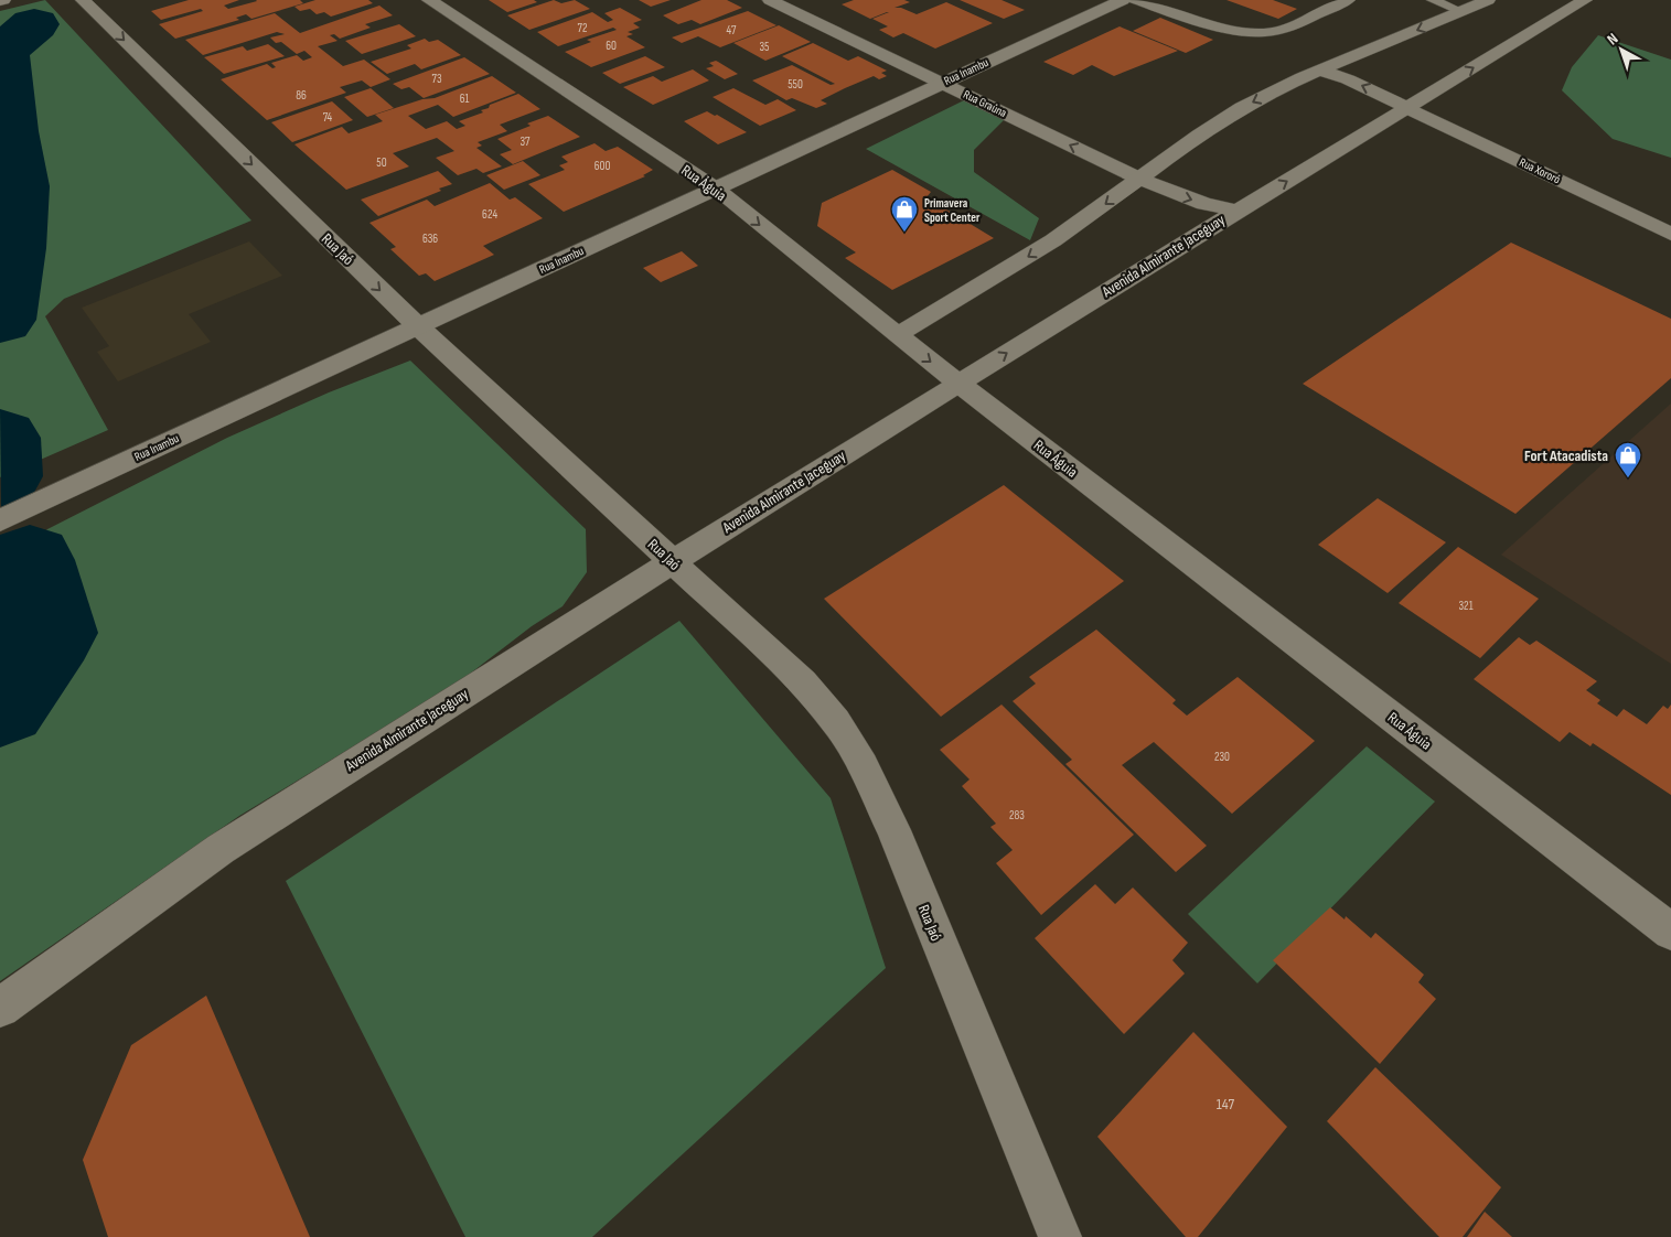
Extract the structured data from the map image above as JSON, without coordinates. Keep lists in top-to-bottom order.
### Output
{
  "streets": {
    "street": [
      "Rua Inambu",
      "Rua Graúna",
      "Rua Xororó",
      "Rua Águia",
      "Rua Jaó",
      "Avenida Almirante Jaceguay"
    ]
  },
  "crossings": [
    ["Rua Inambu", "Rua Graúna"],
    ["Rua Inambu", "Rua Águia"],
    ["Rua Inambu", "Rua Jaó"],
    ["Rua Graúna", "Avenida Almirante Jaceguay"],
    ["Rua Xororó", "Avenida Almirante Jaceguay"],
    ["Rua Águia", "Avenida Almirante Jaceguay"],
    ["Rua Jaó", "Avenida Almirante Jaceguay"]
  ],
  "places": {
    "shop": ["Primavera Sport Center", "Fort Atacadista"]
  },
  "house_numbers": [
    "72",
    "47",
    "60",
    "35",
    "73",
    "550",
    "86",
    "61",
    "74",
    "37",
    "50",
    "600",
    "624",
    "636",
    "321",
    "230",
    "283",
    "147"
  ],
  "north": "top left"
}
